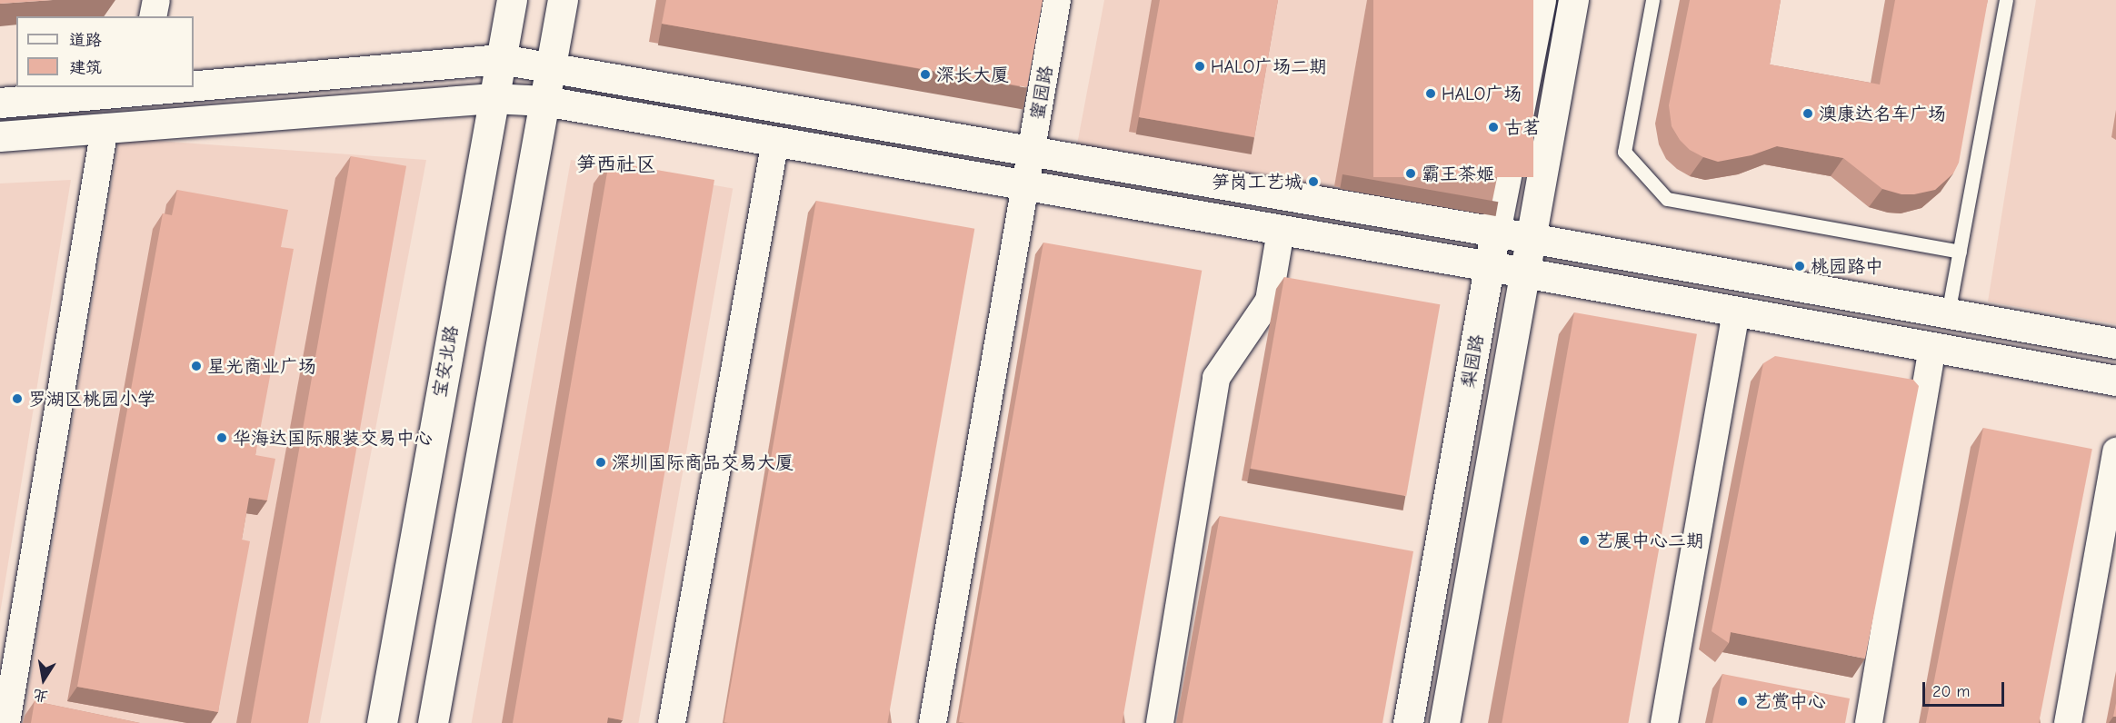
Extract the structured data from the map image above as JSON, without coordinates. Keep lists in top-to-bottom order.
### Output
{
  "streets": {
    "street": ["蜜园路", "宝安北路", "梨园路"]
  },
  "districts": ["笋西社区"],
  "places": [
    "HALO广场二期",
    "深长大厦",
    "HALO广场",
    "澳康达名车广场",
    "古茗",
    "霸王茶姬",
    "笋岗工艺城",
    "桃园路中",
    "星光商业广场",
    "罗湖区桃园小学",
    "华海达国际服装交易中心",
    "深圳国际商品交易大厦",
    "艺展中心二期",
    "艺赏中心"
  ],
  "legend": ["道路", "建筑"],
  "scale_bar": "20 m",
  "north": "bottom"
}
